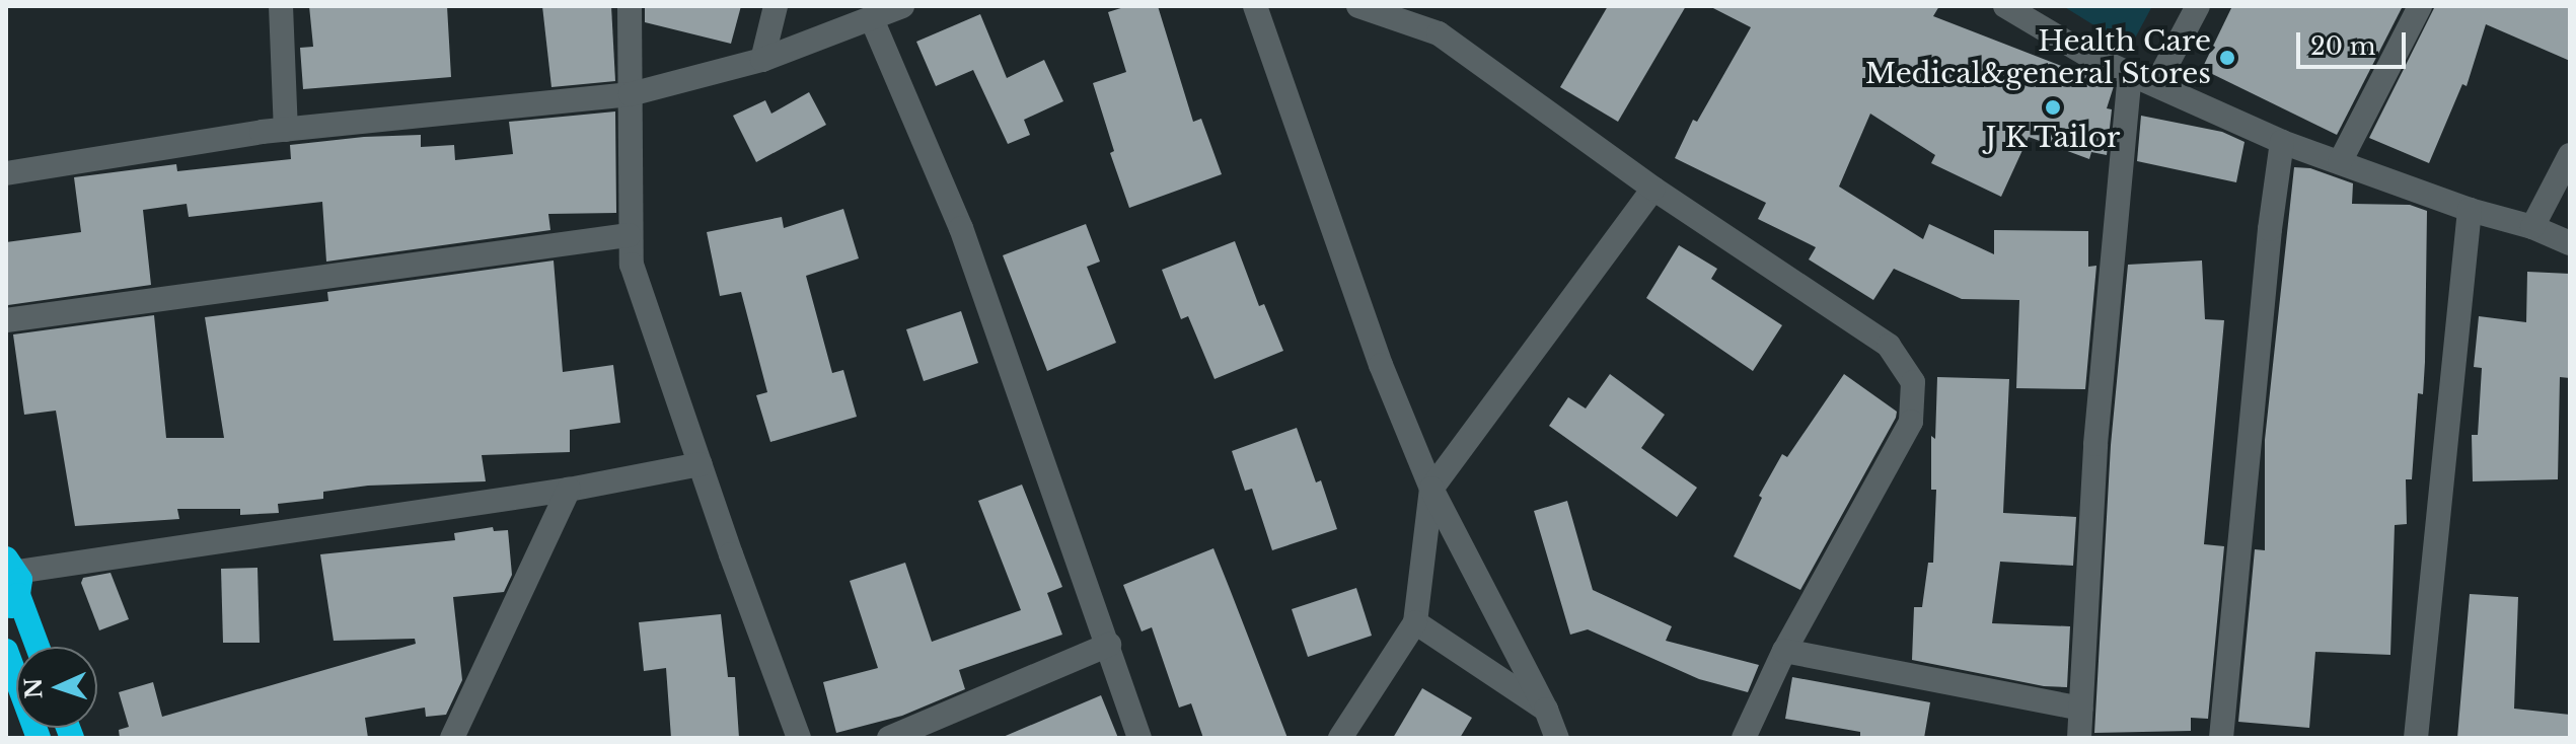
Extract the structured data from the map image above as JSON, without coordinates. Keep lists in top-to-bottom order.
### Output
{
  "places": ["Health Care Medical&general Stores", "J K Tailor"],
  "scale_bar": "20 m",
  "north": "left"
}
